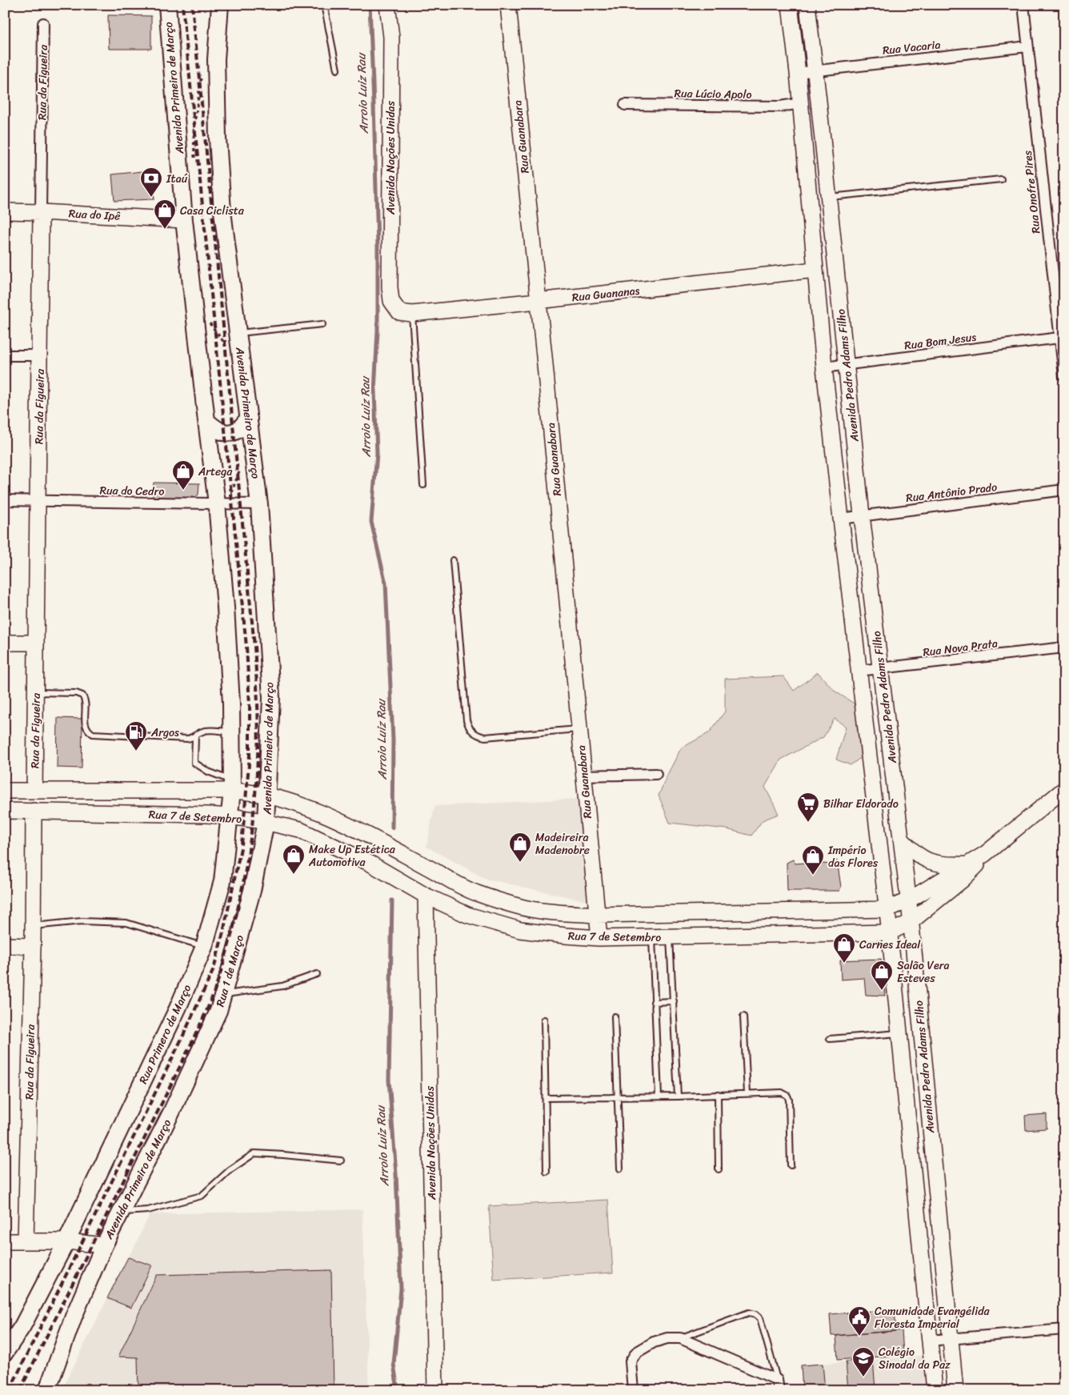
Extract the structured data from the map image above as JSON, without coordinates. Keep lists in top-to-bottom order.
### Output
{
  "streets": {
    "main road": [
      "Rua da Figueira",
      "Avenida Primeiro de Março",
      "Rua Guanabara",
      "Avenida Nações Unidas",
      "Rua do Ipê",
      "Rua Guananas",
      "Avenida Pedro Adams Filho",
      "Rua 7 de Setembro",
      "Rua 1 de Março",
      "Rua Primero de Março"
    ],
    "street": [
      "Rua Vacaria",
      "Rua Lúcio Apolo",
      "Rua Onofre Pires",
      "Rua Bom Jesus",
      "Rua do Cedro",
      "Rua Antônio Prado",
      "Rua Nova Prata"
    ]
  },
  "crossings": [
    ["Rua Vacaria", "Rua Onofre Pires"],
    ["Rua Vacaria", "Avenida Pedro Adams Filho"],
    ["Rua da Figueira", "Rua do Ipê"],
    ["Rua da Figueira", "Rua do Cedro"],
    ["Rua da Figueira", "Rua 7 de Setembro"],
    ["Avenida Primeiro de Março", "Rua do Ipê"],
    ["Avenida Primeiro de Março", "Rua do Cedro"],
    ["Avenida Primeiro de Março", "Rua 7 de Setembro"],
    ["Avenida Primeiro de Março", "Rua 1 de Março"],
    ["Avenida Primeiro de Março", "Rua Primero de Março"],
    ["Rua Lúcio Apolo", "Avenida Pedro Adams Filho"],
    ["Rua Guanabara", "Rua Guananas"],
    ["Rua Guanabara", "Rua 7 de Setembro"],
    ["Avenida Nações Unidas", "Rua Guananas"],
    ["Avenida Nações Unidas", "Rua 7 de Setembro"],
    ["Rua Onofre Pires", "Rua Bom Jesus"],
    ["Rua Guananas", "Avenida Pedro Adams Filho"],
    ["Rua Bom Jesus", "Avenida Pedro Adams Filho"],
    ["Avenida Pedro Adams Filho", "Rua Antônio Prado"],
    ["Avenida Pedro Adams Filho", "Rua Nova Prata"],
    ["Avenida Pedro Adams Filho", "Rua 7 de Setembro"],
    ["Rua 7 de Setembro", "Rua 1 de Março"],
    ["Rua 7 de Setembro", "Rua Primero de Março"]
  ],
  "water": ["Arroio Luiz Rau"],
  "places": {
    "bank": ["Itaú"],
    "shop": [
      "Casa Ciclista",
      "Artega",
      "Madeireira Madenobre",
      "Make Up Estética Automotiva",
      "Império das Flores",
      "Carnes Ideal",
      "Salão Vera Esteves"
    ],
    "fuel station": ["Argos"],
    "supermarket": ["Bilhar Eldorado"],
    "public building": ["Comunidade Evangélida Floresta Imperial"],
    "school or university": ["Colégio Sinodal da Paz"]
  }
}
